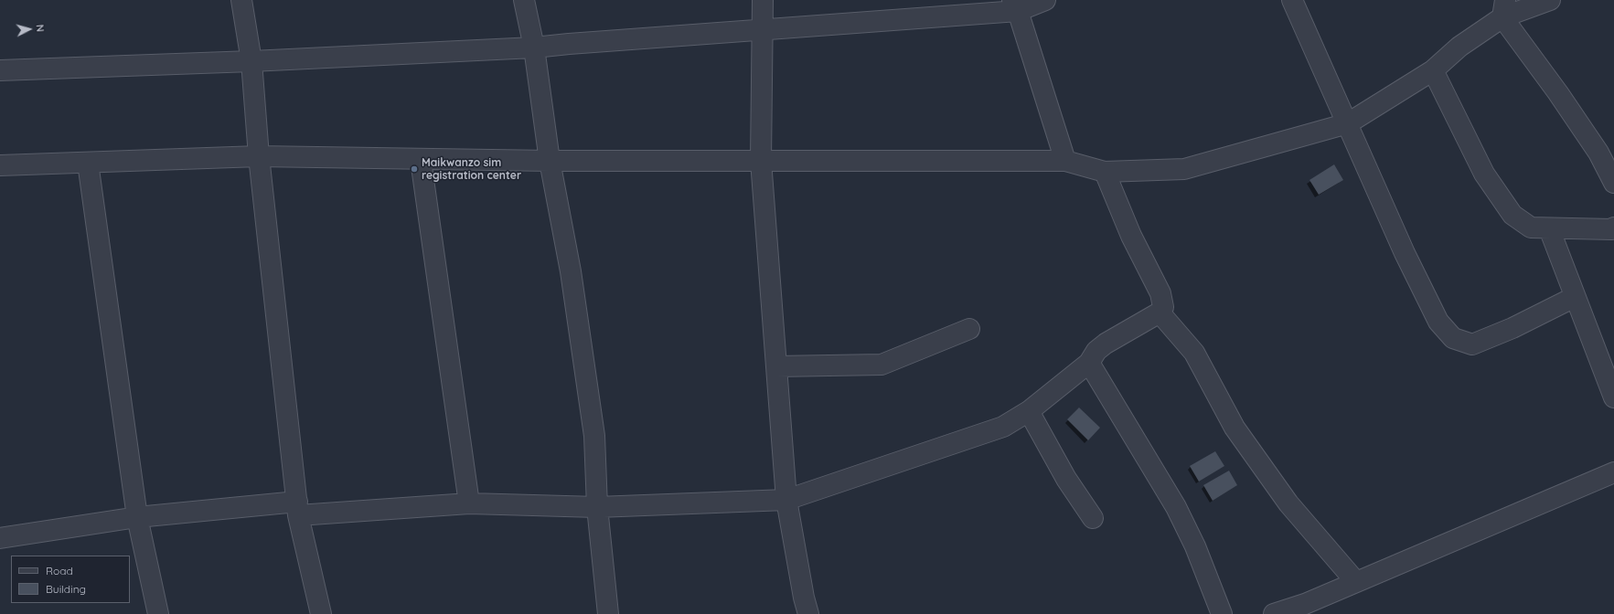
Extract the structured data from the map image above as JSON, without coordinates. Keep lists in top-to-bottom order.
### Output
{
  "places": ["Maikwanzo sim registration center"],
  "legend": ["Road", "Building"],
  "north": "right"
}
